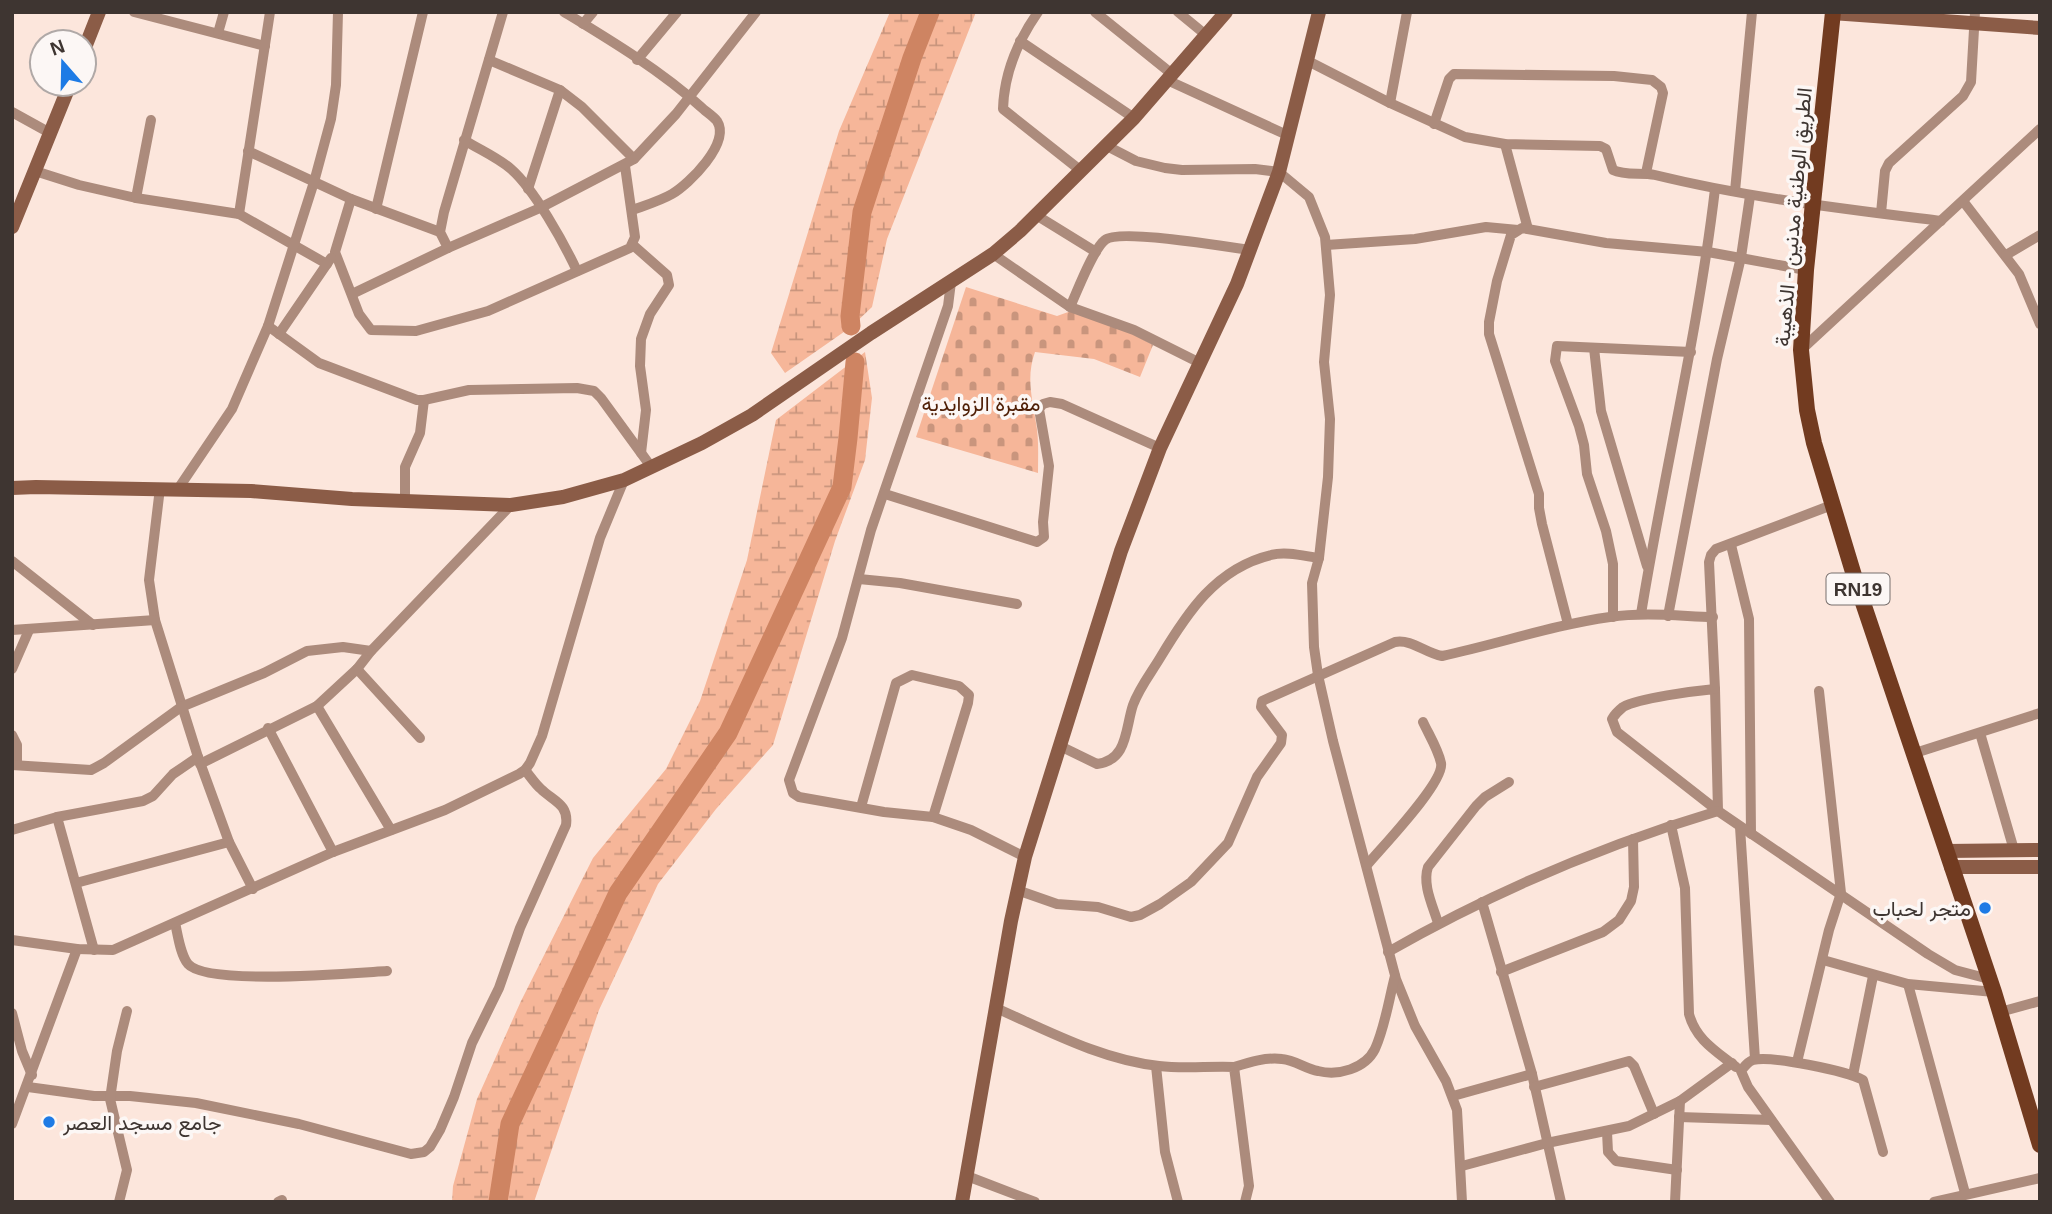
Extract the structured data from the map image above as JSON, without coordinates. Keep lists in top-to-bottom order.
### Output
{
  "streets": {
    "main road": ["الطريق الوطنية مدنين - الذهيبة", "RN19"]
  },
  "parks": ["مقبرة الزوايدية"],
  "places": ["متجر لحباب", "جامع مسجد العصر"],
  "north": "top"
}
